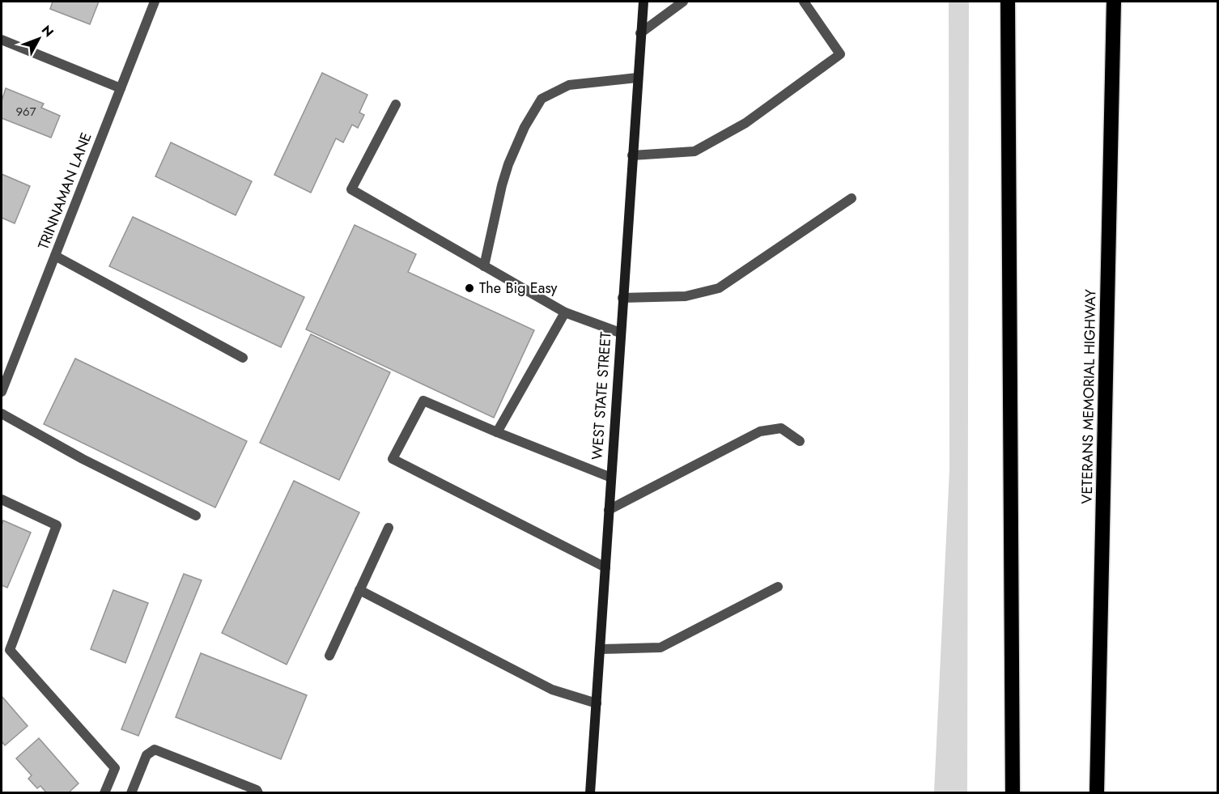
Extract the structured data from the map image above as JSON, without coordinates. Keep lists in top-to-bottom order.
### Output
{
  "streets": {
    "highway": ["VETERANS MEMORIAL HIGHWAY"],
    "main road": ["WEST STATE STREET"],
    "street": ["TRINNAMAN LANE"]
  },
  "places": ["The Big Easy"],
  "house_numbers": ["967"],
  "north": "top right"
}
